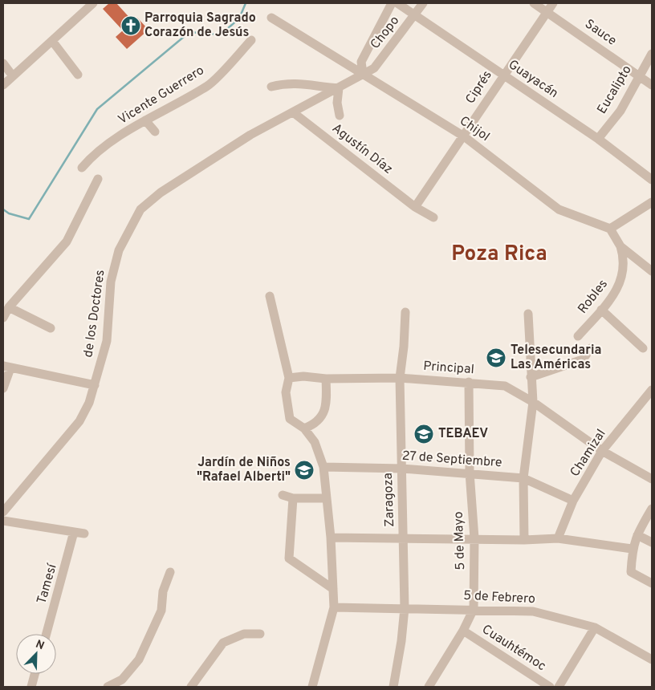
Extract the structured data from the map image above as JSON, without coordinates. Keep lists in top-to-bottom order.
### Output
{
  "streets": {
    "street": [
      "Chopo",
      "Sauce",
      "Guayacán",
      "Ciprés",
      "Eucalipto",
      "Vicente Guerrero",
      "Chijol",
      "Agustín Díaz",
      "Robles",
      "de los Doctores",
      "Principal",
      "Chamizal",
      "27 de Septiembre",
      "Zaragoza",
      "5 de Mayo",
      "Tamesí",
      "5 de Febrero",
      "Cuauhtémoc"
    ]
  },
  "crossings": [
    ["Chopo", "Guayacán"],
    ["Chopo", "Chijol"],
    ["Chopo", "de los Doctores"],
    ["Sauce", "Ciprés"],
    ["Sauce", "Eucalipto"],
    ["Guayacán", "Ciprés"],
    ["Guayacán", "Eucalipto"],
    ["Ciprés", "Chijol"],
    ["Ciprés", "Agustín Díaz"],
    ["Chijol", "de los Doctores"],
    ["Agustín Díaz", "de los Doctores"],
    ["Principal", "Chamizal"],
    ["Principal", "Zaragoza"],
    ["Principal", "5 de Mayo"],
    ["Chamizal", "27 de Septiembre"],
    ["27 de Septiembre", "Zaragoza"],
    ["27 de Septiembre", "5 de Mayo"],
    ["Zaragoza", "5 de Febrero"],
    ["5 de Mayo", "5 de Febrero"],
    ["5 de Mayo", "Cuauhtémoc"]
  ],
  "districts": ["Poza Rica"],
  "places": {
    "church": ["Parroquia Sagrado Corazón de Jesús"],
    "school or university": ["Telesecundaria Las Américas", "TEBAEV", "Jardín de Niños \"Rafael Alberti\""]
  },
  "north": "top right"
}
